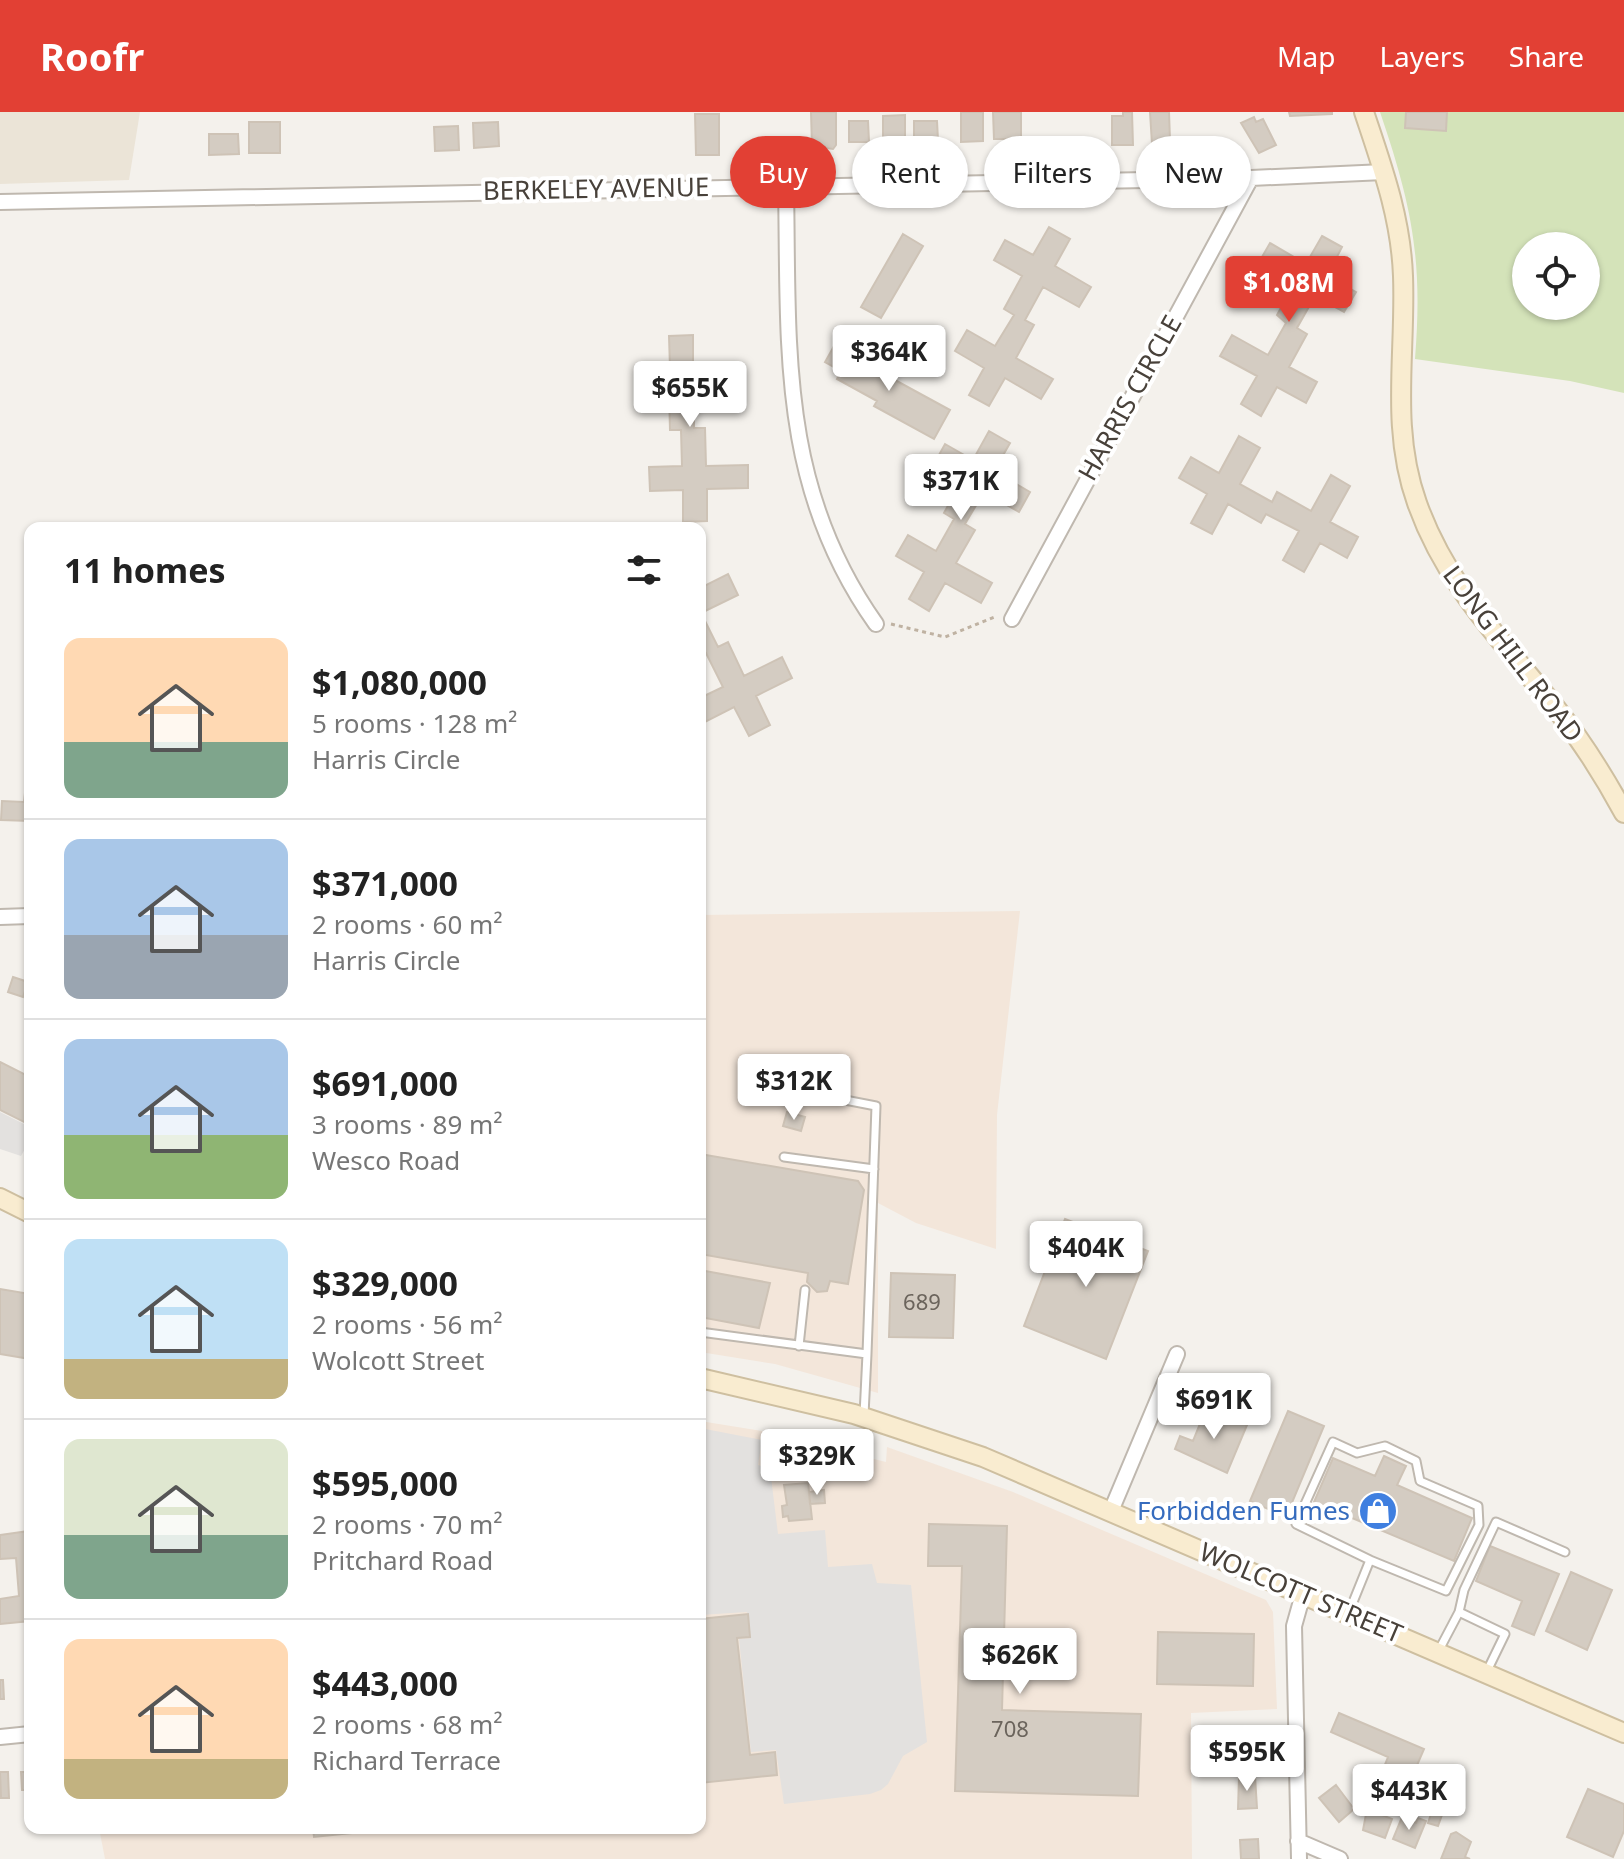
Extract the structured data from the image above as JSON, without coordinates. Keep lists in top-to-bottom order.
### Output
{
  "streets": {
    "main road": ["LONG HILL ROAD", "WOLCOTT STREET"],
    "street": ["BERKELEY AVENUE", "HARRIS CIRCLE"]
  },
  "crossings": [
    ["BERKELEY AVENUE", "LONG HILL ROAD"]
  ],
  "places": {
    "shop": ["Forbidden Fumes"]
  },
  "house_numbers": ["689", "708"],
  "page": {
    "header": "Roofr",
    "nav": ["Map", "Layers", "Share"],
    "chip": [
      "Buy",
      "Rent",
      "Filters",
      "New"
    ],
    "price": [
      "$1.08M",
      "$364K",
      "$655K",
      "$371K",
      "$312K",
      "$404K",
      "$691K",
      "$329K",
      "$626K",
      "$595K",
      "$443K"
    ],
    "heading": "11 homes",
    "list": [
      {
        "name": "$1,080,000",
        "note": "5 rooms · 128 m² · Harris Circle"
      },
      {
        "name": "$371,000",
        "note": "2 rooms · 60 m² · Harris Circle"
      },
      {
        "name": "$691,000",
        "note": "3 rooms · 89 m² · Wesco Road"
      },
      {
        "name": "$329,000",
        "note": "2 rooms · 56 m² · Wolcott Street"
      },
      {
        "name": "$595,000",
        "note": "2 rooms · 70 m² · Pritchard Road"
      },
      {
        "name": "$443,000",
        "note": "2 rooms · 68 m² · Richard Terrace"
      }
    ]
  }
}
